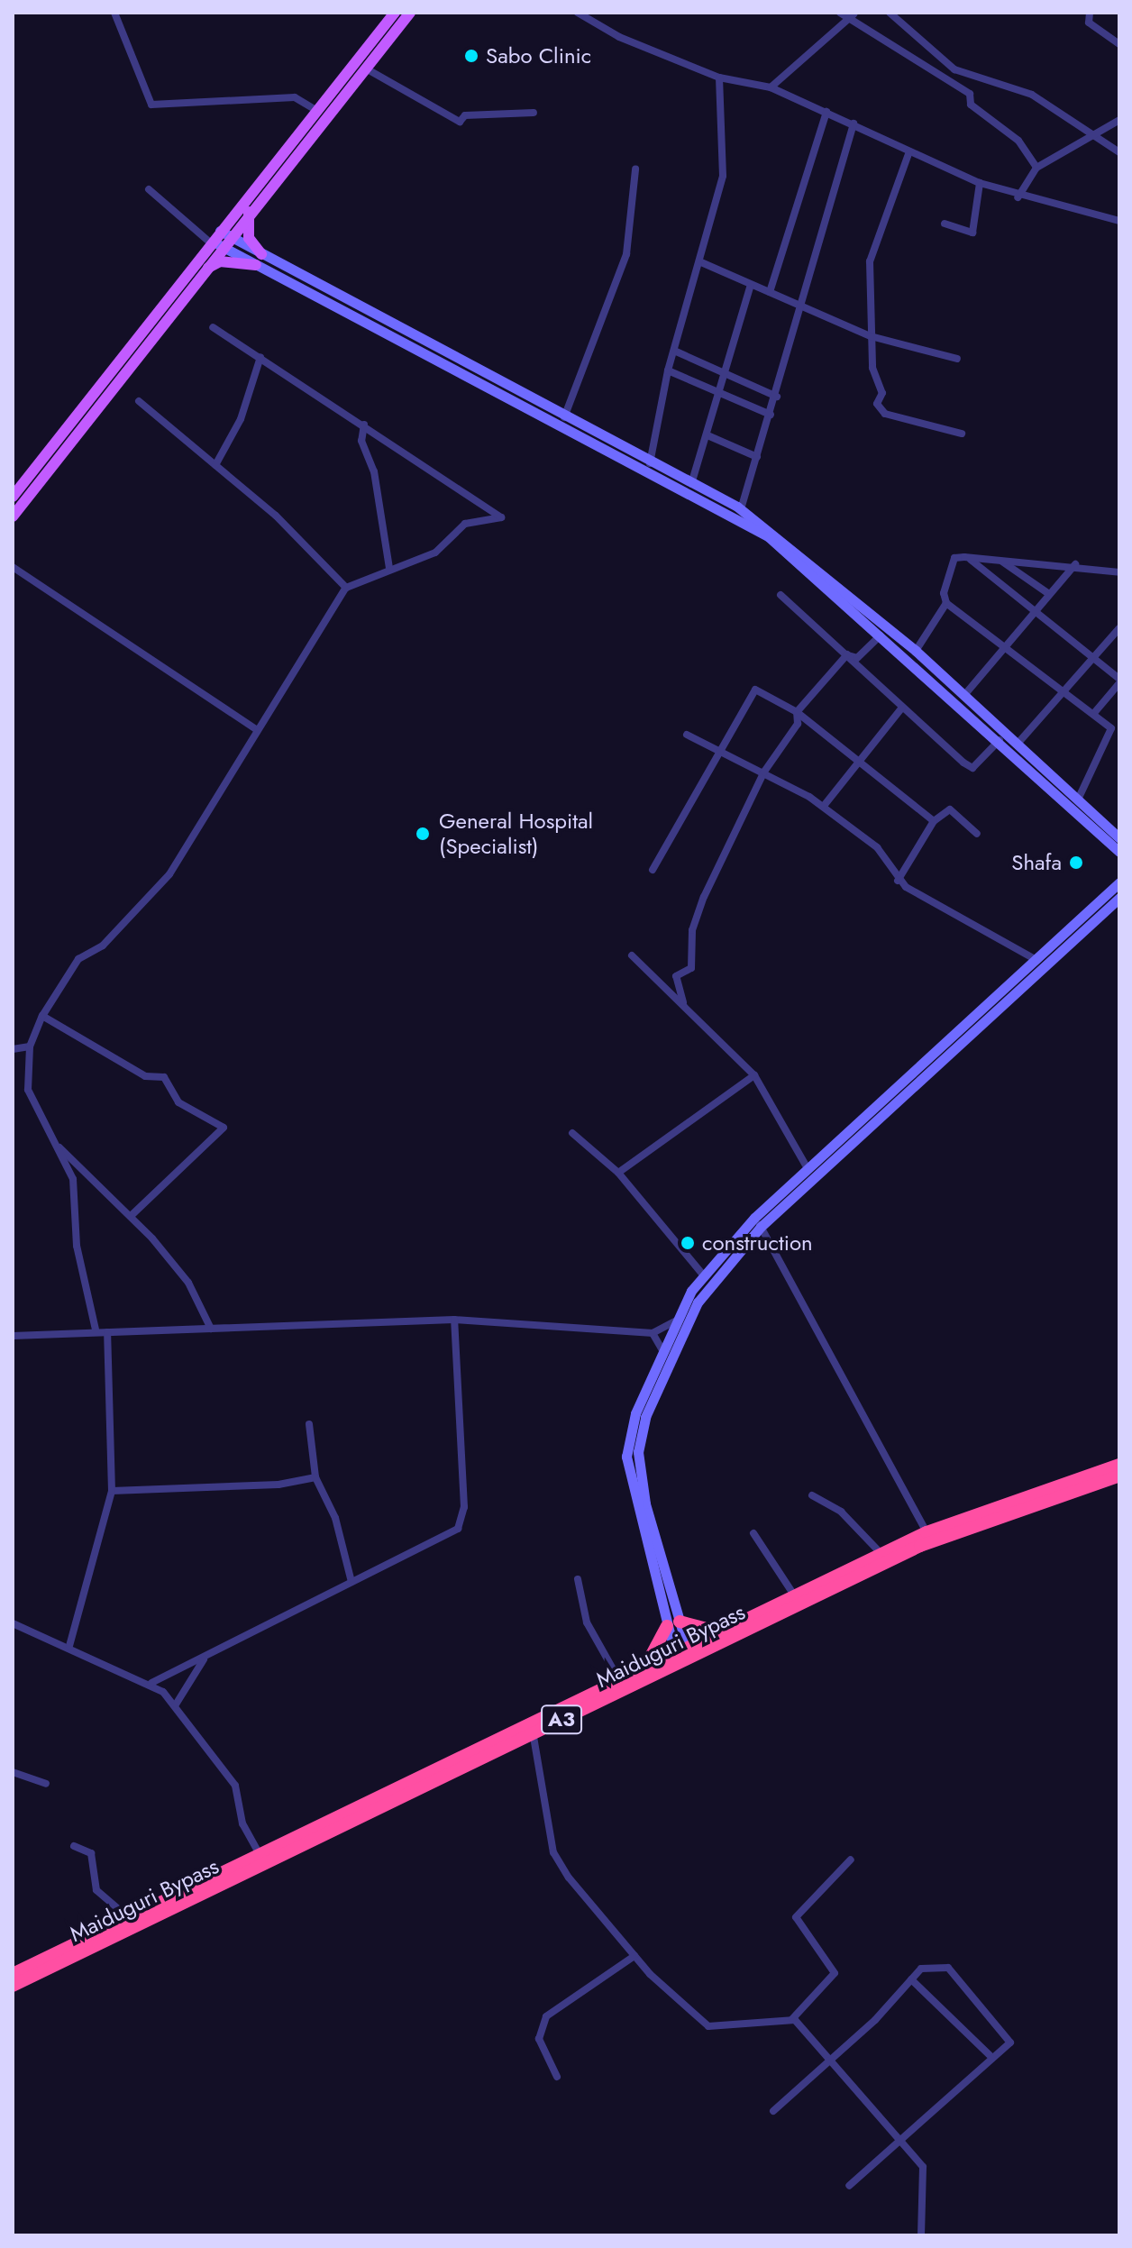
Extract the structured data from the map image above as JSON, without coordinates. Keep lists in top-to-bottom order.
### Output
{
  "streets": {
    "highway": ["Maiduguri Bypass", "A3"]
  },
  "places": [
    "Sabo Clinic",
    "General Hospital (Specialist)",
    "Shafa",
    "construction"
  ]
}
